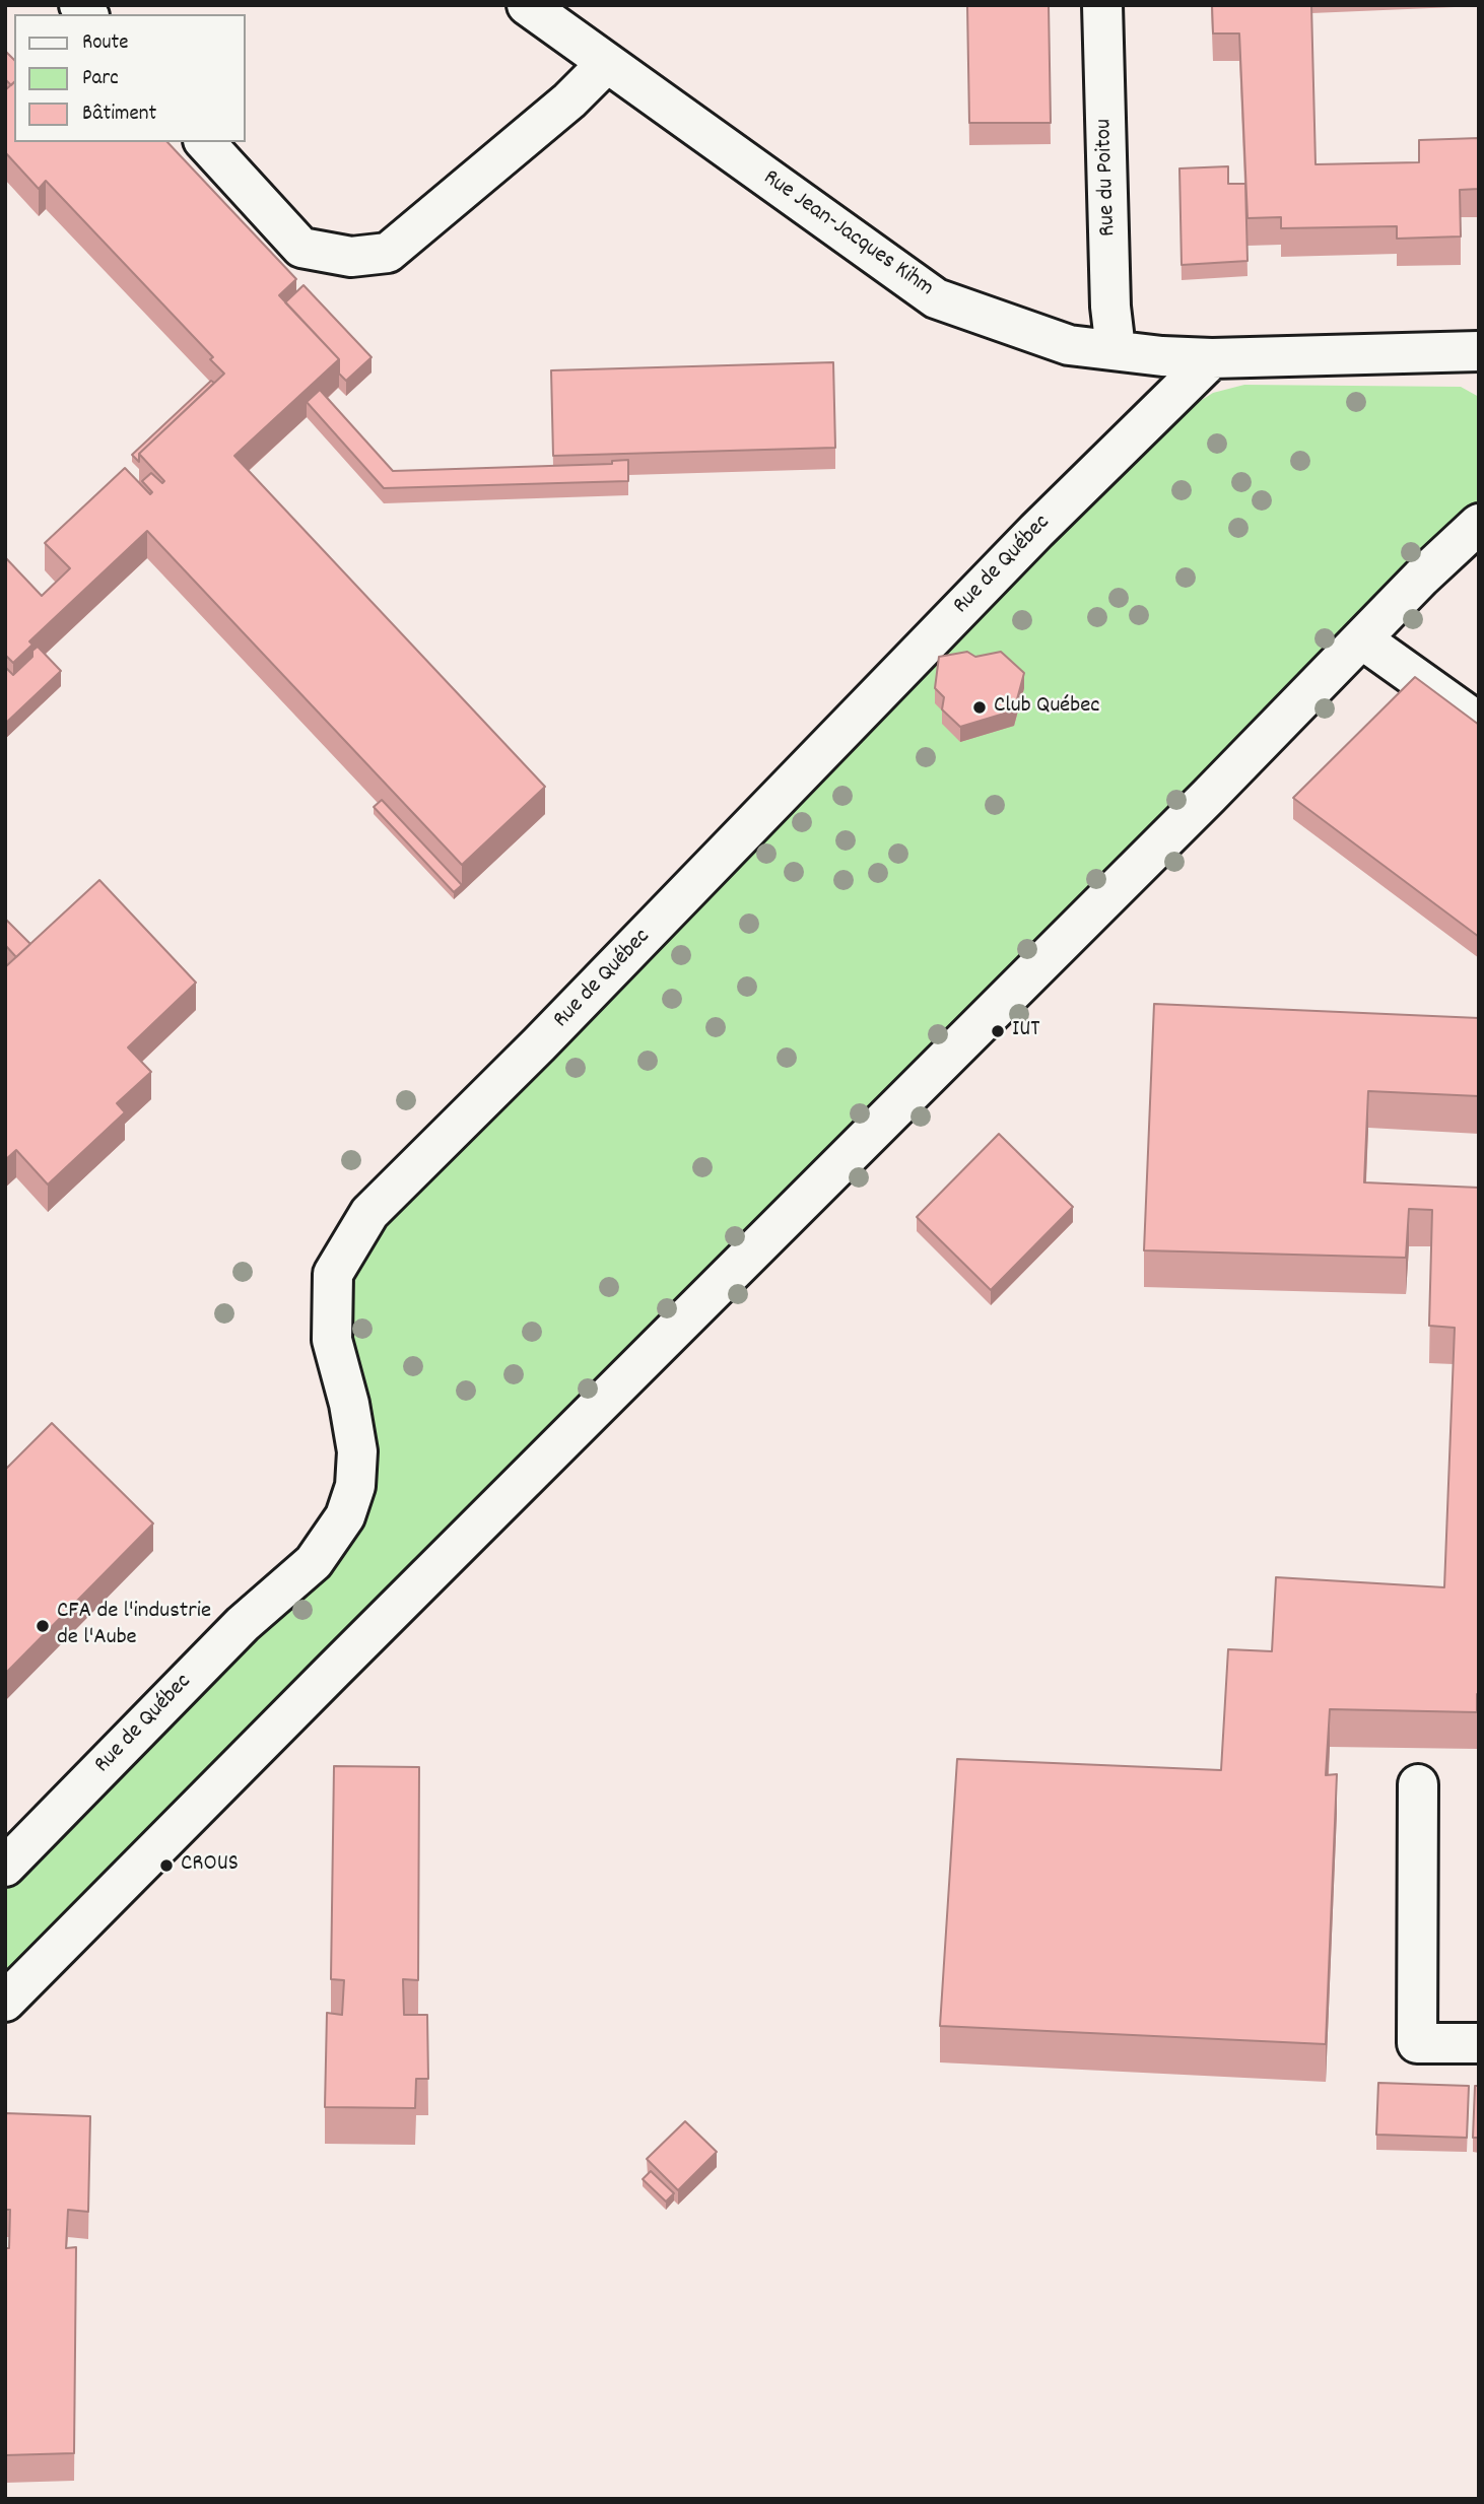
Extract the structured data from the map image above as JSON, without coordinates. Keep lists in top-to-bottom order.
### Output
{
  "streets": {
    "street": ["Rue du Poitou", "Rue Jean-Jacques Kihm", "Rue de Québec"]
  },
  "crossings": [
    ["Rue du Poitou", "Rue Jean-Jacques Kihm"],
    ["Rue Jean-Jacques Kihm", "Rue de Québec"]
  ],
  "places": [
    "Club Québec",
    "IUT",
    "CFA de l'industrie de l'Aube",
    "CROUS"
  ],
  "legend": ["Route", "Parc", "Bâtiment"]
}
